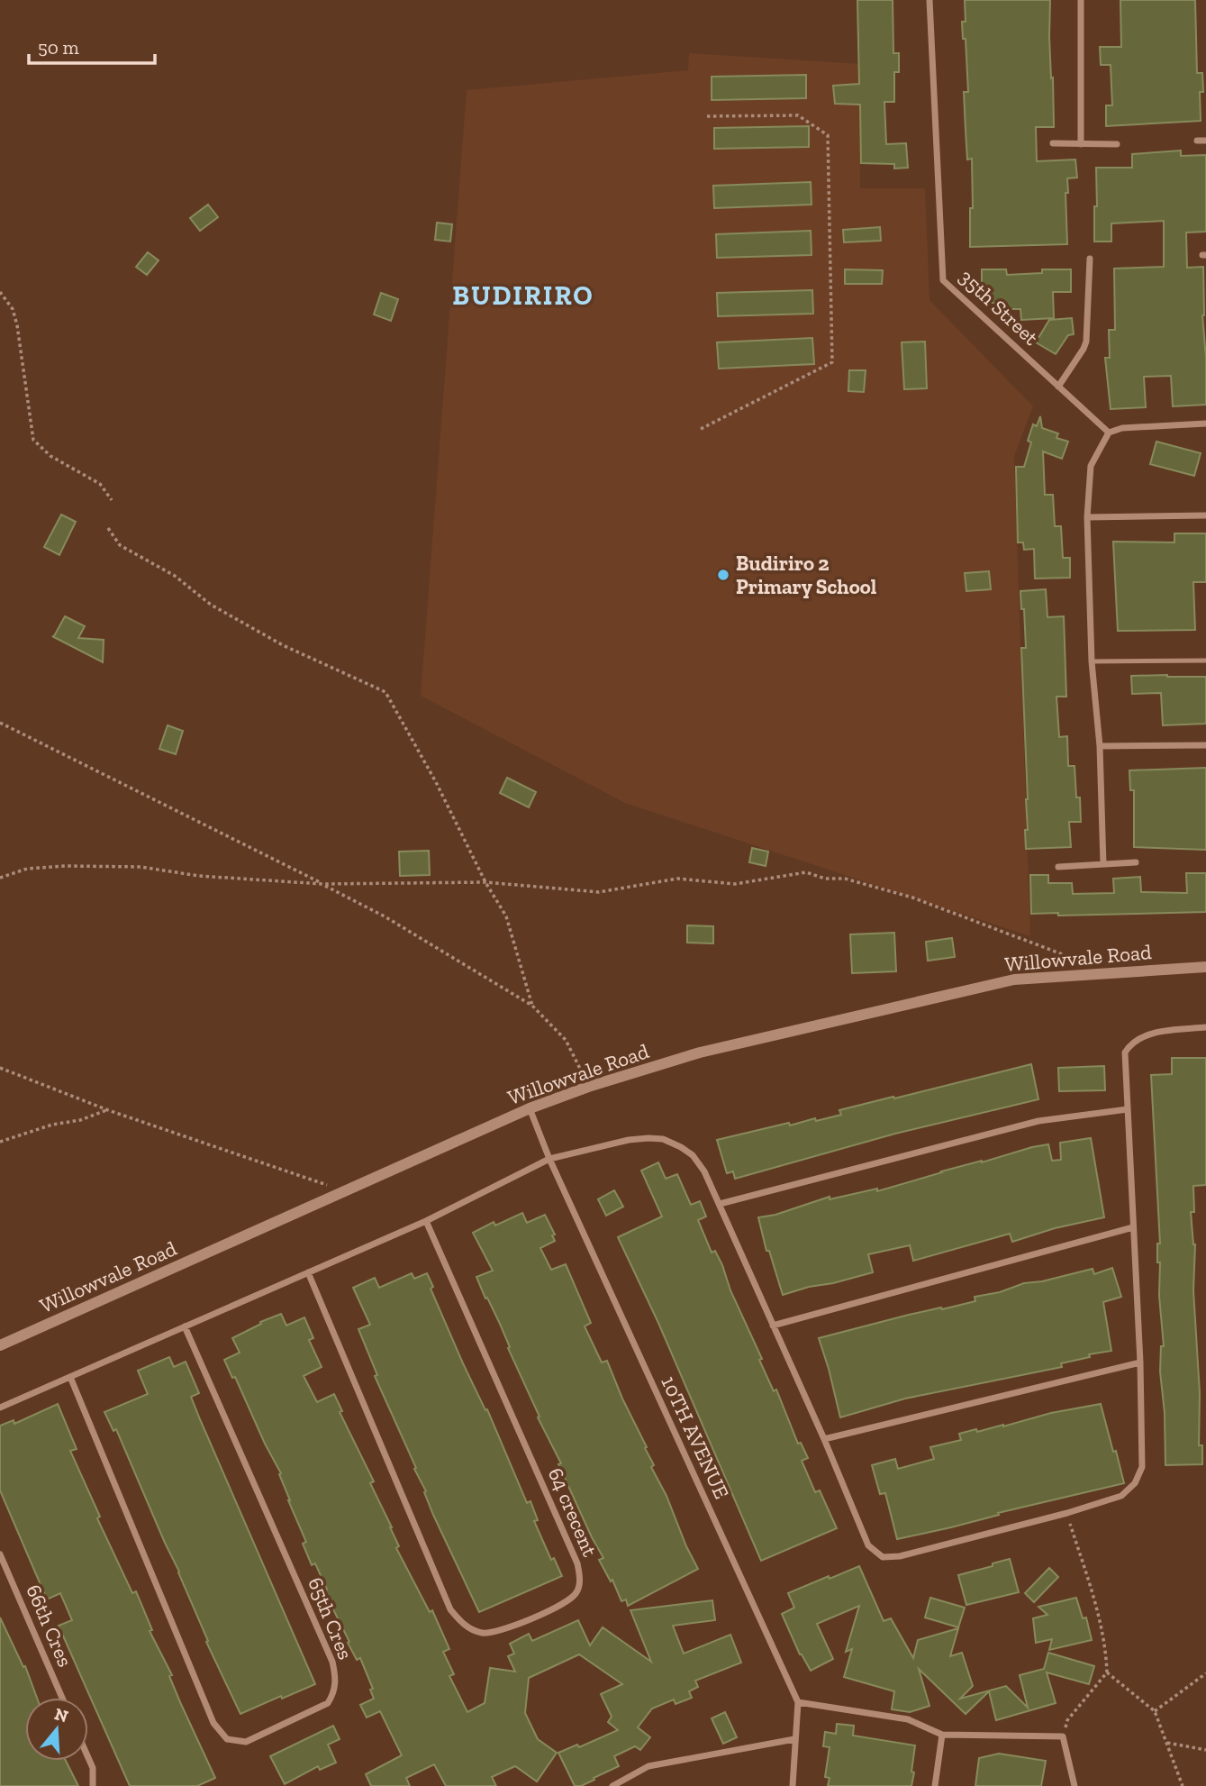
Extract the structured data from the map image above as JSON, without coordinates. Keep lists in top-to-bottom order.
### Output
{
  "streets": {
    "street": [
      "35th Street",
      "Willowvale Road",
      "10TH AVENUE",
      "64 crecent",
      "65th Cres",
      "66th Cres"
    ]
  },
  "crossings": [
    ["Willowvale Road", "10TH AVENUE"]
  ],
  "districts": ["BUDIRIRO"],
  "places": ["Budiriro 2 Primary School"],
  "scale_bar": "50 m",
  "north": "top"
}
